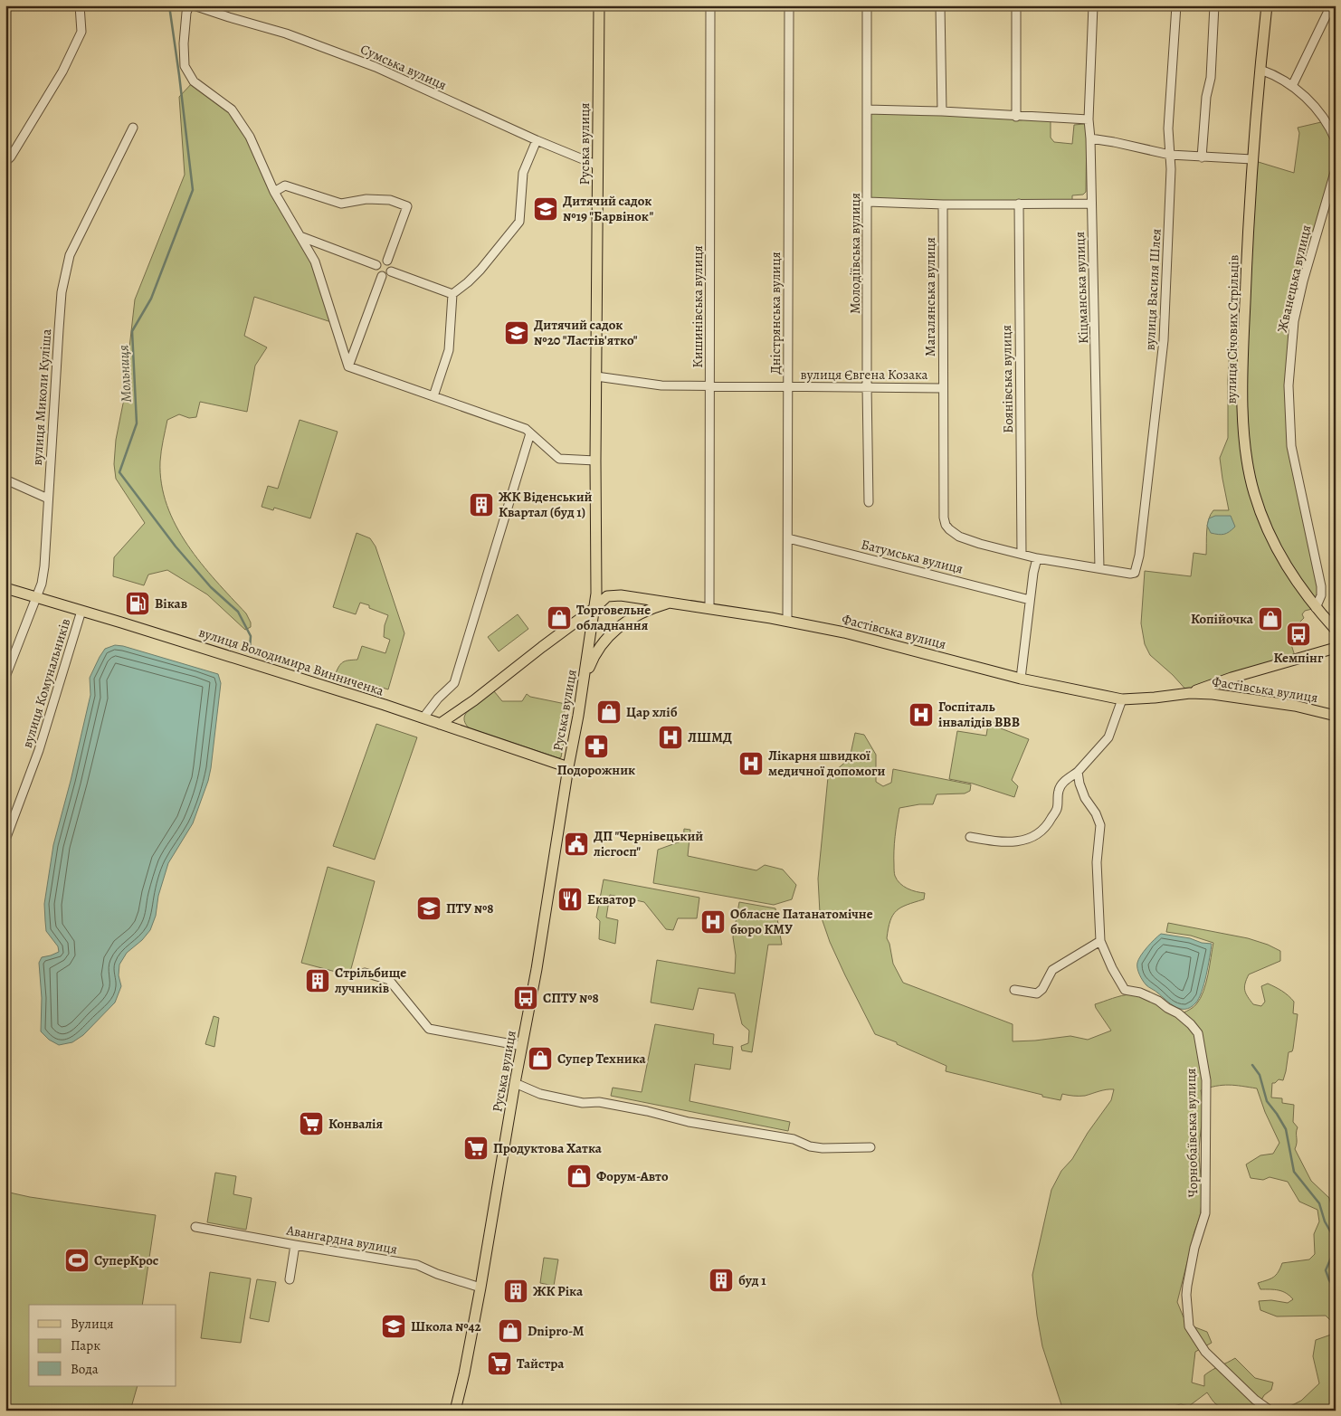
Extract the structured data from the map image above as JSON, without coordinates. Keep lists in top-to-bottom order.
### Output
{
  "streets": {
    "main road": [
      "Руська вулиця",
      "вулиця Січових Стрільців",
      "Фастівська вулиця",
      "вулиця Володимира Винниченка"
    ],
    "street": [
      "Сумська вулиця",
      "Молодіївська вулиця",
      "Жванецька вулиця",
      "Кіцманська вулиця",
      "вулиця Василя Шлея",
      "Магалянська вулиця",
      "Кишинівська вулиця",
      "Дністрянська вулиця",
      "вулиця Євгена Козака",
      "Боянівська вулиця",
      "вулиця Миколи Куліша",
      "Батумська вулиця",
      "вулиця Комунальників",
      "Чорнобаївська вулиця",
      "Авангардна вулиця"
    ]
  },
  "crossings": [
    ["Сумська вулиця", "Руська вулиця"],
    ["Руська вулиця", "вулиця Євгена Козака"],
    ["Руська вулиця", "Фастівська вулиця"],
    ["Руська вулиця", "вулиця Володимира Винниченка"],
    ["Руська вулиця", "Авангардна вулиця"],
    ["Молодіївська вулиця", "вулиця Євгена Козака"],
    ["Жванецька вулиця", "вулиця Січових Стрільців"],
    ["Кіцманська вулиця", "вулиця Василя Шлея"],
    ["Магалянська вулиця", "вулиця Євгена Козака"],
    ["Магалянська вулиця", "Боянівська вулиця"],
    ["Кишинівська вулиця", "вулиця Євгена Козака"],
    ["Кишинівська вулиця", "Фастівська вулиця"],
    ["Дністрянська вулиця", "вулиця Євгена Козака"],
    ["Дністрянська вулиця", "Батумська вулиця"],
    ["Дністрянська вулиця", "Фастівська вулиця"],
    ["вулиця Миколи Куліша", "вулиця Володимира Винниченка"],
    ["Фастівська вулиця", "вулиця Володимира Винниченка"],
    ["вулиця Володимира Винниченка", "вулиця Комунальників"]
  ],
  "water": ["Мольниця"],
  "places": {
    "school or university": [
      "Дитячий садок №19 \"Барвінок\"",
      "Дитячий садок №20 \"Ластів'ятко\"",
      "ПТУ №8",
      "Школа №42"
    ],
    "building": [
      "ЖК Віденський Квартал (буд 1)",
      "Стрільбище лучників",
      "буд 1",
      "ЖК Ріка"
    ],
    "fuel station": ["Вікав"],
    "shop": [
      "Торговельне обладнання",
      "Копійочка",
      "Цар хліб",
      "Супер Техника",
      "Форум-Авто",
      "Dnipro-M"
    ],
    "bus stop": ["Кемпінг", "СПТУ №8"],
    "hospital": [
      "Госпіталь інвалідів ВВВ",
      "ЛШМД",
      "Лікарня швидкої медичної допомоги",
      "Обласне Патанатомічне бюро КМУ"
    ],
    "pharmacy": ["Подорожник"],
    "public building": ["ДП \"Чернівецький лісгосп\""],
    "restaurant": ["Екватор"],
    "supermarket": ["Конвалія", "Продуктова Хатка", "Тайстра"],
    "sports": ["СуперКрос"]
  },
  "legend": ["Вулиця", "Парк", "Вода"]
}
